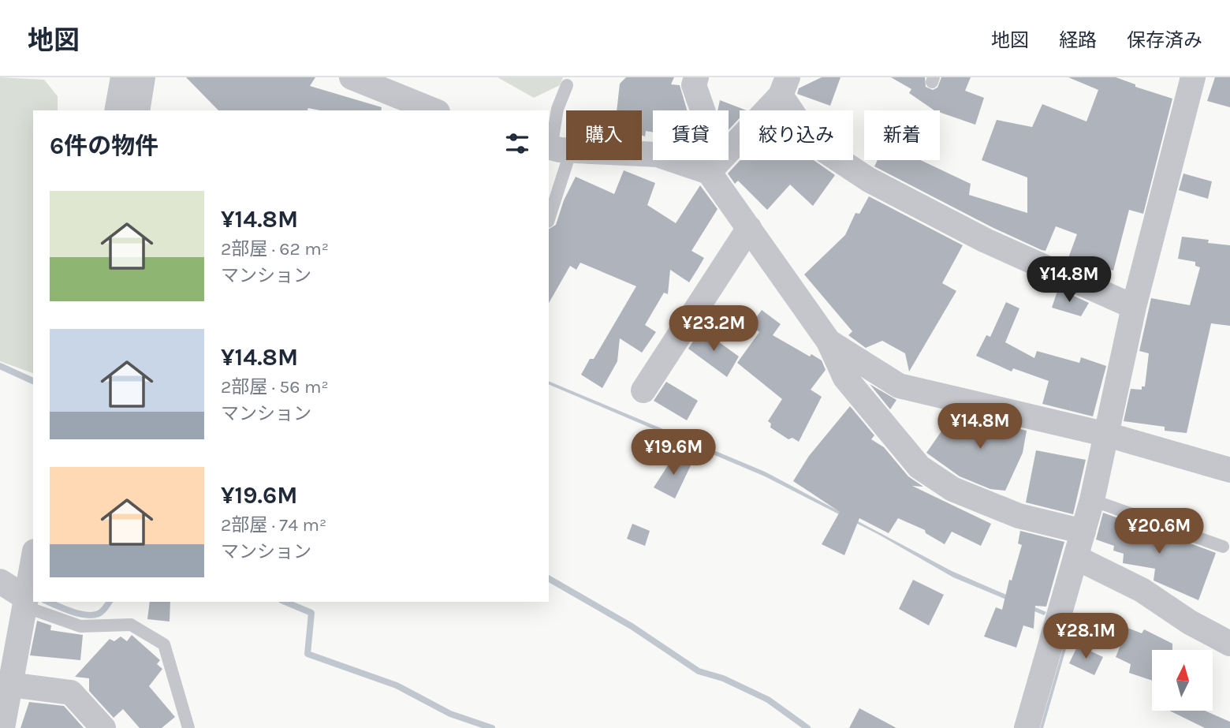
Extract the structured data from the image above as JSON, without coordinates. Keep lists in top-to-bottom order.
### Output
{
  "north": "top",
  "page": {
    "header": "地図",
    "nav": ["地図", "経路", "保存済み"],
    "chip": [
      "購入",
      "賃貸",
      "絞り込み",
      "新着"
    ],
    "heading": "6件の物件",
    "list": [
      {
        "name": "¥14.8M",
        "note": "2部屋 · 62 m² · マンション"
      },
      {
        "name": "¥14.8M",
        "note": "2部屋 · 56 m² · マンション"
      },
      {
        "name": "¥19.6M",
        "note": "2部屋 · 74 m² · マンション"
      }
    ],
    "price": [
      "¥14.8M",
      "¥23.2M",
      "¥14.8M",
      "¥19.6M",
      "¥20.6M",
      "¥28.1M"
    ]
  }
}
